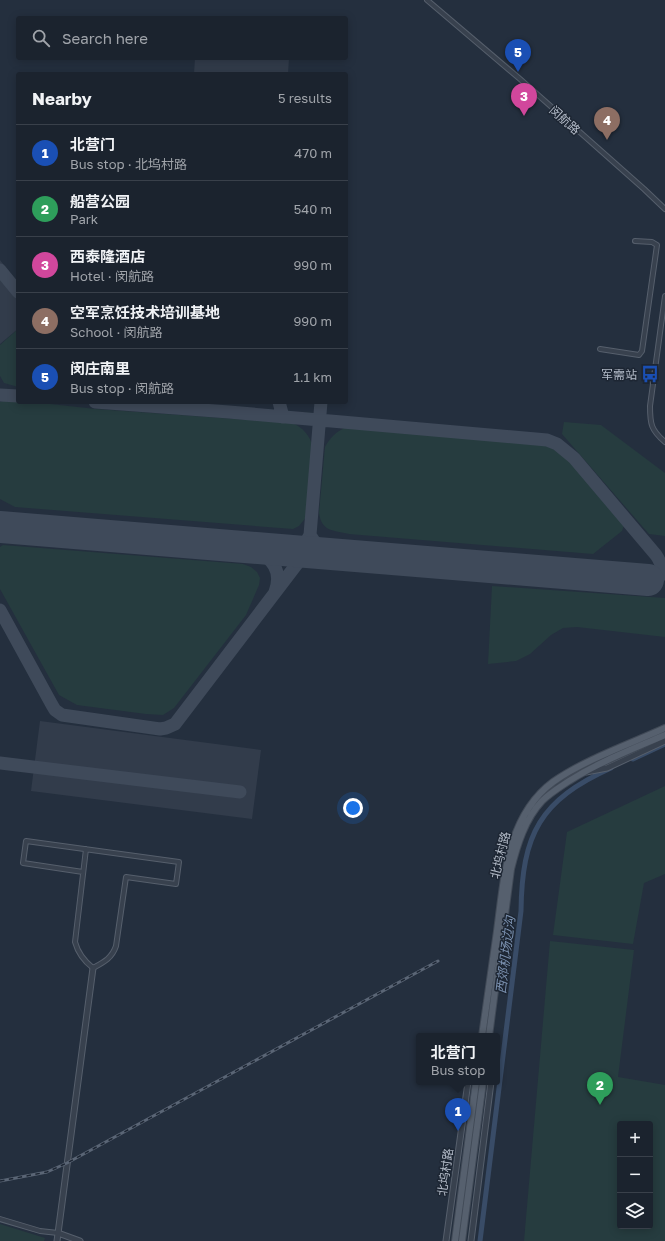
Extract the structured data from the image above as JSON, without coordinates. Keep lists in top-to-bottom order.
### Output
{
  "streets": {
    "main road": ["北坞村路"],
    "street": ["闵航路"]
  },
  "water": ["西郊机场边沟"],
  "places": {
    "bus stop": ["军需站"]
  },
  "page": {
    "search": "Search here",
    "pins": [
      "5",
      "3",
      "4",
      "2",
      "1"
    ],
    "heading": ["Nearby", "5 results"],
    "list": [
      {
        "mark": "1",
        "name": "北营门",
        "note": "Bus stop · 北坞村路",
        "value": "470 m"
      },
      {
        "mark": "2",
        "name": "船营公园",
        "note": "Park",
        "value": "540 m"
      },
      {
        "mark": "3",
        "name": "西泰隆酒店",
        "note": "Hotel · 闵航路",
        "value": "990 m"
      },
      {
        "mark": "4",
        "name": "空军烹饪技术培训基地",
        "note": "School · 闵航路",
        "value": "990 m"
      },
      {
        "mark": "5",
        "name": "闵庄南里",
        "note": "Bus stop · 闵航路",
        "value": "1.1 km"
      }
    ],
    "popup": ["北营门", "Bus stop"],
    "map_buttons": ["+", "−"]
  }
}
